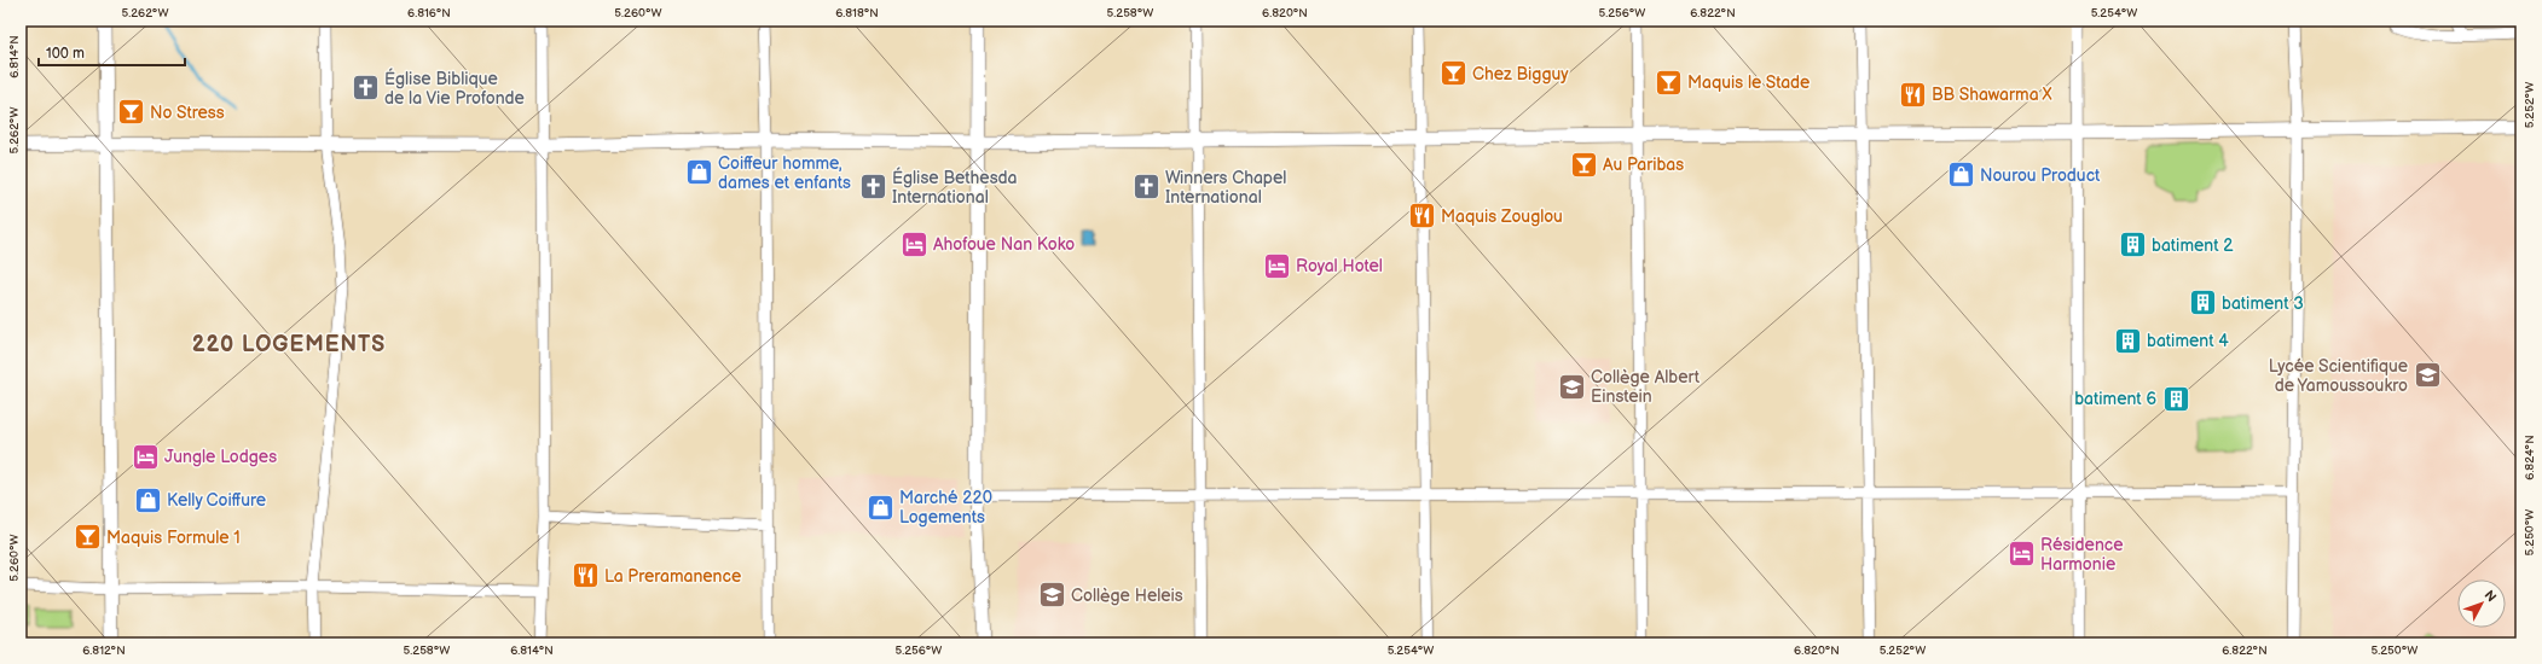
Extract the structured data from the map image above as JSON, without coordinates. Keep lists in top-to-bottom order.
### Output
{
  "districts": ["220 LOGEMENTS"],
  "places": {
    "bar": [
      "Chez Bigguy",
      "Maquis le Stade",
      "No Stress",
      "Au Paribas",
      "Maquis Formule 1"
    ],
    "church": ["Église Biblique de la Vie Profonde", "Église Bethesda International", "Winners Chapel International"],
    "restaurant": ["BB Shawarma X", "Maquis Zouglou", "La Preramanence"],
    "shop": [
      "Coiffeur homme, dames et enfants",
      "Nourou Product",
      "Kelly Coiffure",
      "Marché 220 Logements"
    ],
    "hotel": [
      "Ahofoue Nan Koko",
      "Royal Hotel",
      "Jungle Lodges",
      "Résidence Harmonie"
    ],
    "building": [
      "batiment 2",
      "batiment 3",
      "batiment 4",
      "batiment 6"
    ],
    "school or university": ["Lycée Scientifique de Yamoussoukro", "Collège Albert Einstein", "Collège Heleis"]
  },
  "scale_bar": "100 m",
  "north": "top right",
  "coordinates": [
    "5.262°W",
    "6.816°N",
    "5.260°W",
    "6.818°N",
    "5.258°W",
    "6.820°N",
    "5.256°W",
    "6.822°N",
    "5.254°W",
    "6.814°N",
    "5.252°W",
    "6.824°N",
    "5.250°W",
    "6.812°N"
  ]
}
